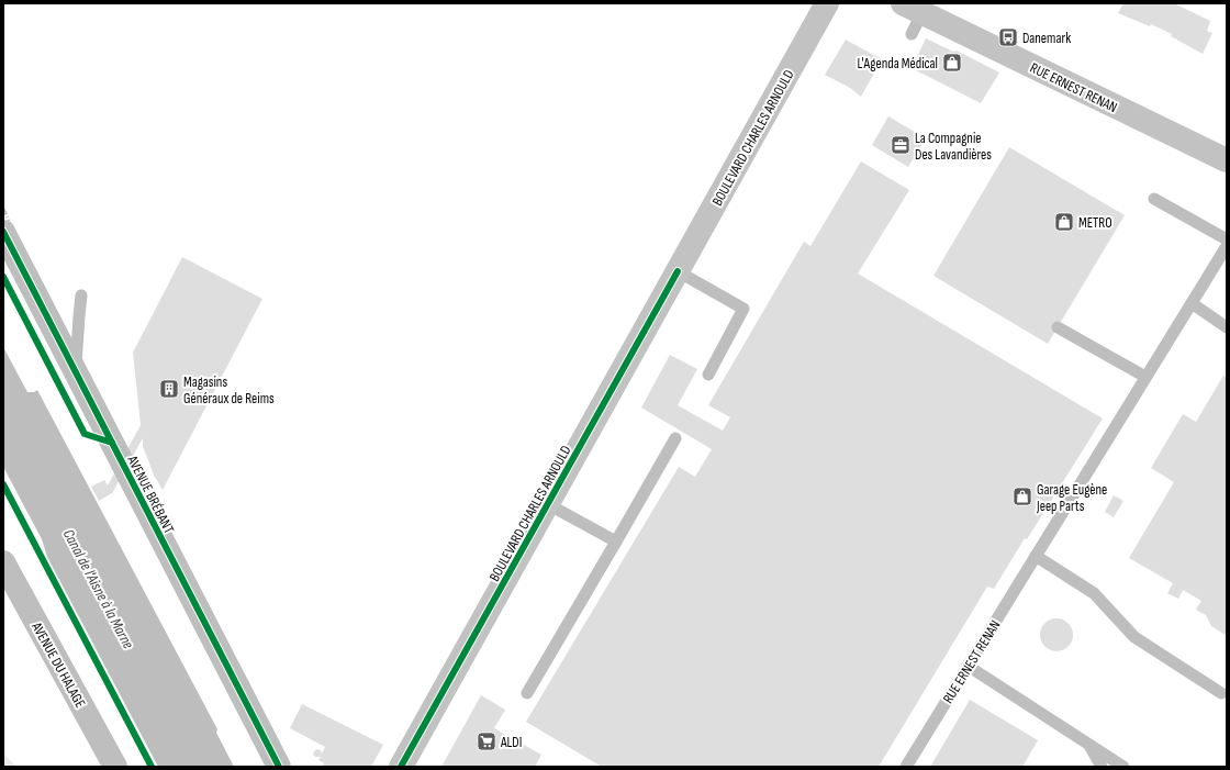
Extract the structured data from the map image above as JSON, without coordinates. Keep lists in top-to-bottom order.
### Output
{
  "streets": {
    "main road": ["RUE ERNEST RENAN", "BOULEVARD CHARLES ARNOULD"],
    "street": ["AVENUE BRÉBANT", "AVENUE DU HALAGE"]
  },
  "water": ["Canal de l'Aisne à la Marne"],
  "places": {
    "bus stop": ["Danemark"],
    "shop": ["L'Agenda Médical", "METRO", "Garage Eugène Jeep Parts"],
    "office": ["La Compagnie Des Lavandières"],
    "building": ["Magasins Généraux de Reims"],
    "supermarket": ["ALDI"]
  }
}
